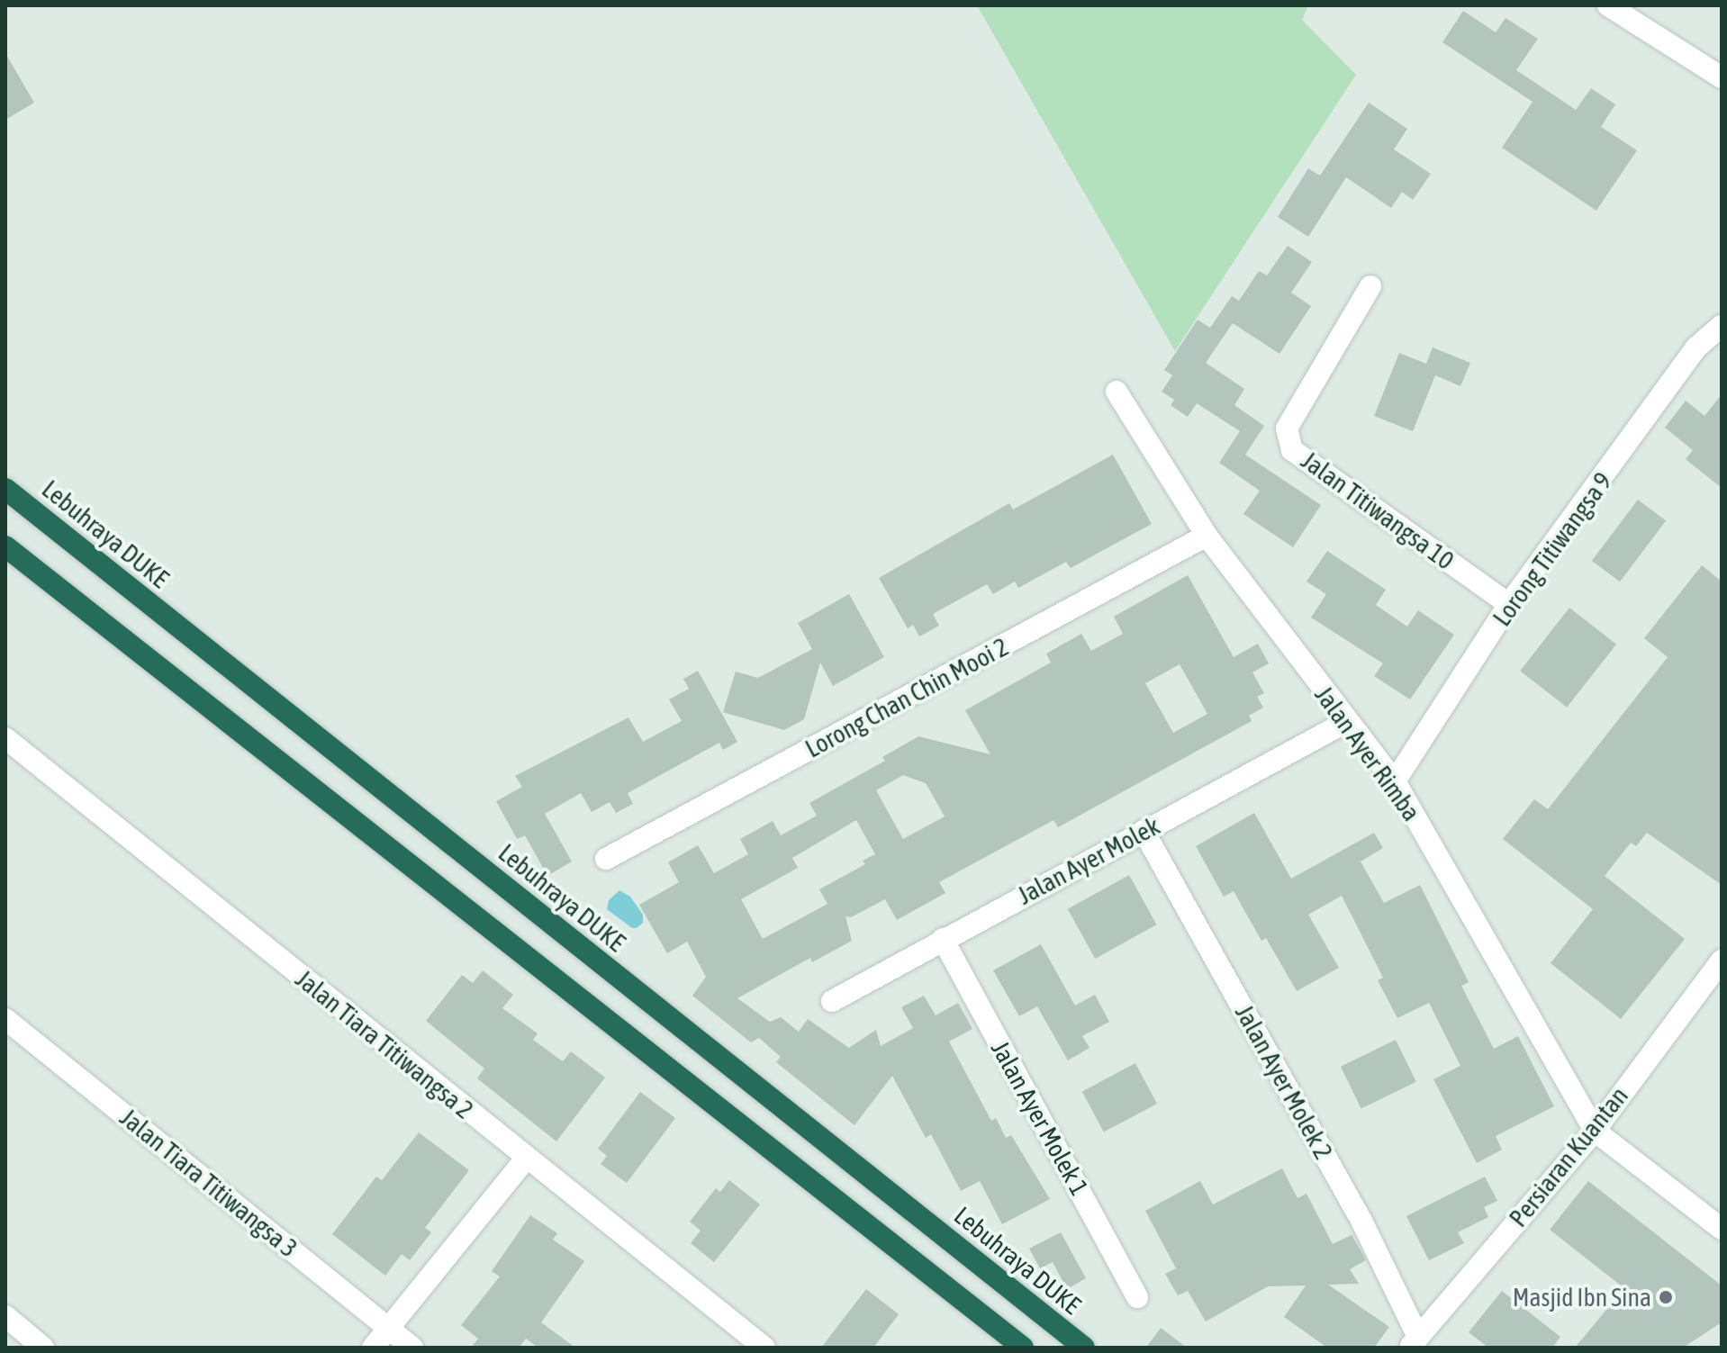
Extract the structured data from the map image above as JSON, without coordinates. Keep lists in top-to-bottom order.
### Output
{
  "streets": {
    "highway": ["Lebuhraya DUKE"],
    "street": [
      "Jalan Titiwangsa 10",
      "Lorong Titiwangsa 9",
      "Lorong Chan Chin Mooi 2",
      "Jalan Ayer Rimba",
      "Jalan Ayer Molek",
      "Jalan Tiara Titiwangsa 2",
      "Jalan Ayer Molek 2",
      "Jalan Ayer Molek 1",
      "Persiaran Kuantan",
      "Jalan Tiara Titiwangsa 3"
    ]
  },
  "crossings": [
    ["Jalan Titiwangsa 10", "Lorong Titiwangsa 9"],
    ["Lorong Titiwangsa 9", "Jalan Ayer Rimba"],
    ["Lorong Chan Chin Mooi 2", "Jalan Ayer Rimba"],
    ["Jalan Ayer Rimba", "Jalan Ayer Molek"],
    ["Jalan Ayer Rimba", "Persiaran Kuantan"],
    ["Jalan Ayer Molek", "Jalan Ayer Molek 2"],
    ["Jalan Ayer Molek", "Jalan Ayer Molek 1"],
    ["Jalan Ayer Molek 2", "Persiaran Kuantan"]
  ],
  "places": ["Masjid Ibn Sina"]
}
